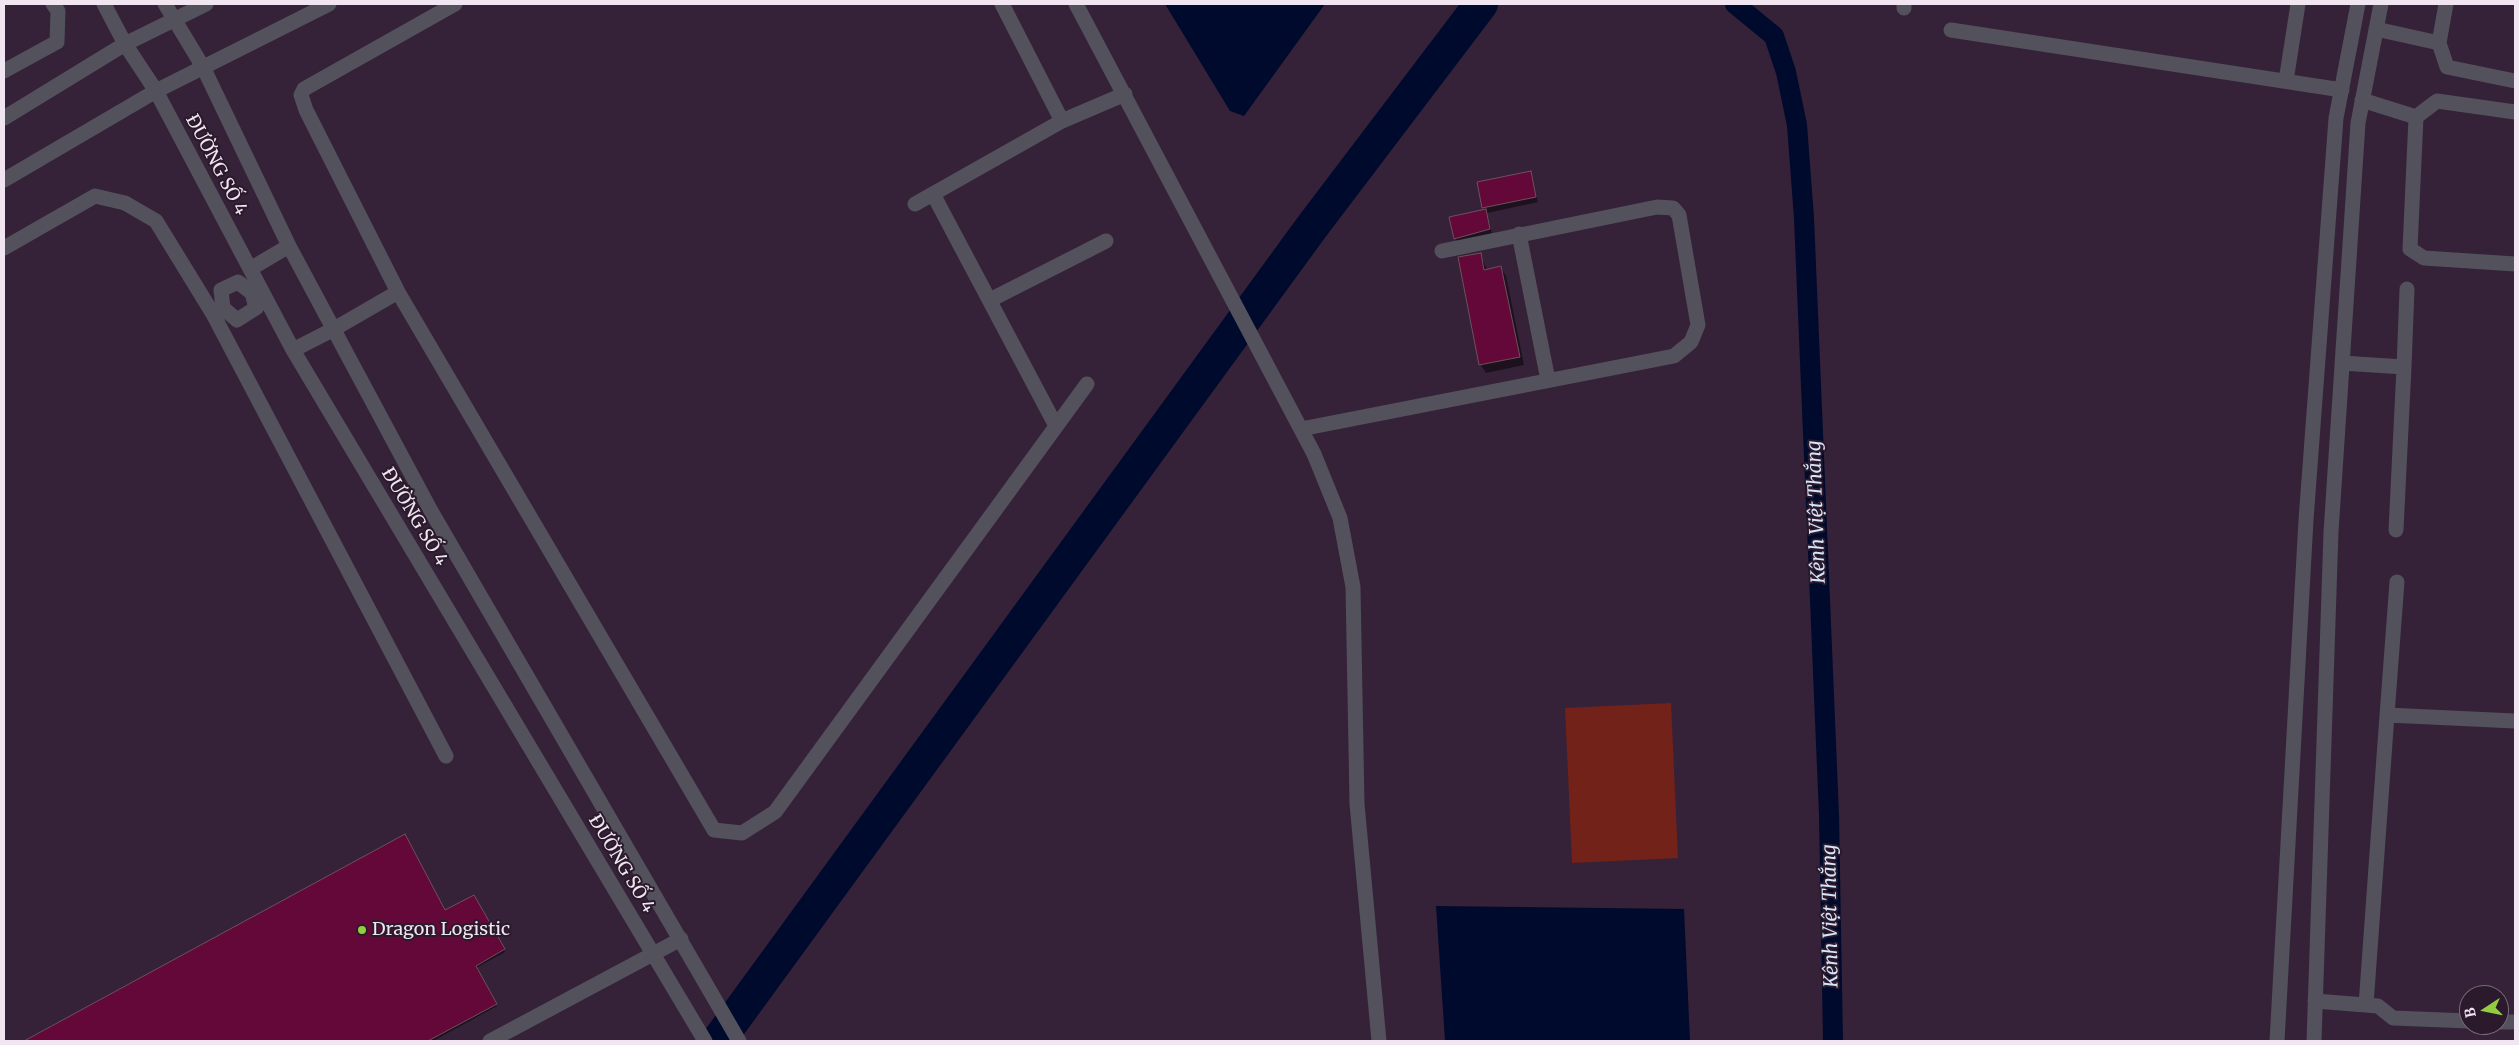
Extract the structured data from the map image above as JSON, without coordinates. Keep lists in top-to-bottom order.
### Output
{
  "streets": {
    "street": ["ĐƯỜNG SỐ 4"]
  },
  "water": ["Kênh Việt Thắng"],
  "places": ["Dragon Logistic"],
  "north": "left"
}
